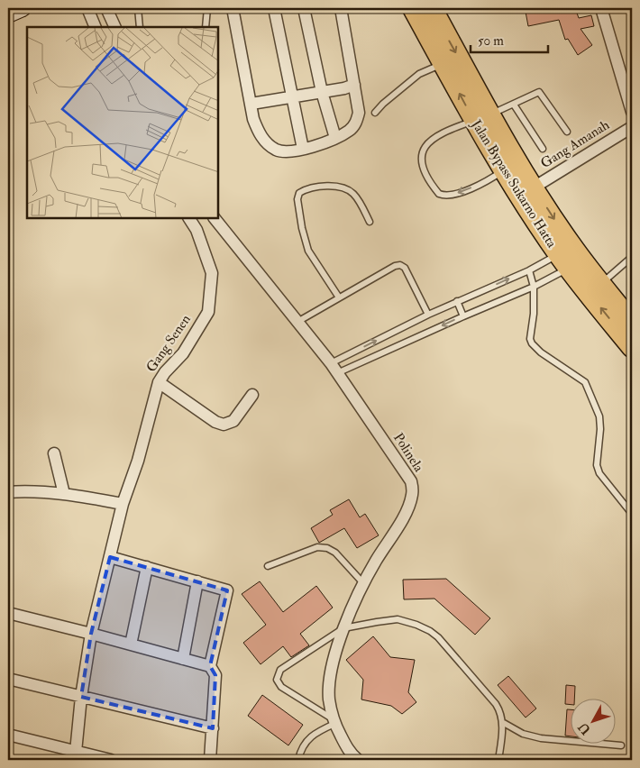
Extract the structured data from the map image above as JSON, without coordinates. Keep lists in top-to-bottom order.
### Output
{
  "streets": {
    "highway": ["Jalan Bypass Sukarno Hatta"],
    "street": ["Gang Amanah", "Gang Senen", "Polinela"]
  },
  "crossings": [
    ["Gang Amanah", "Jalan Bypass Sukarno Hatta"]
  ],
  "scale_bar": "50 m",
  "north": "bottom left"
}
